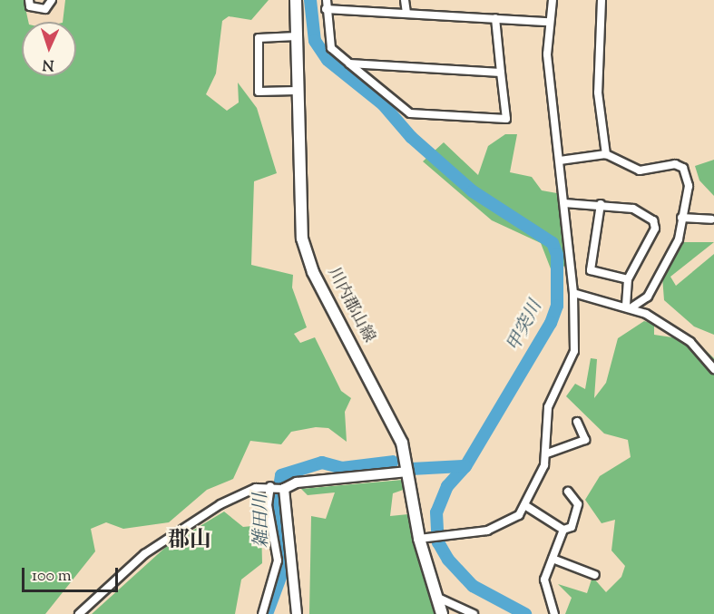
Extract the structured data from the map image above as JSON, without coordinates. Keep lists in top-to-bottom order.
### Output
{
  "streets": {
    "main road": ["川内郡山線"]
  },
  "districts": ["郡山"],
  "water": ["甲突川", "雑田川"],
  "scale_bar": "100 m",
  "north": "bottom"
}
